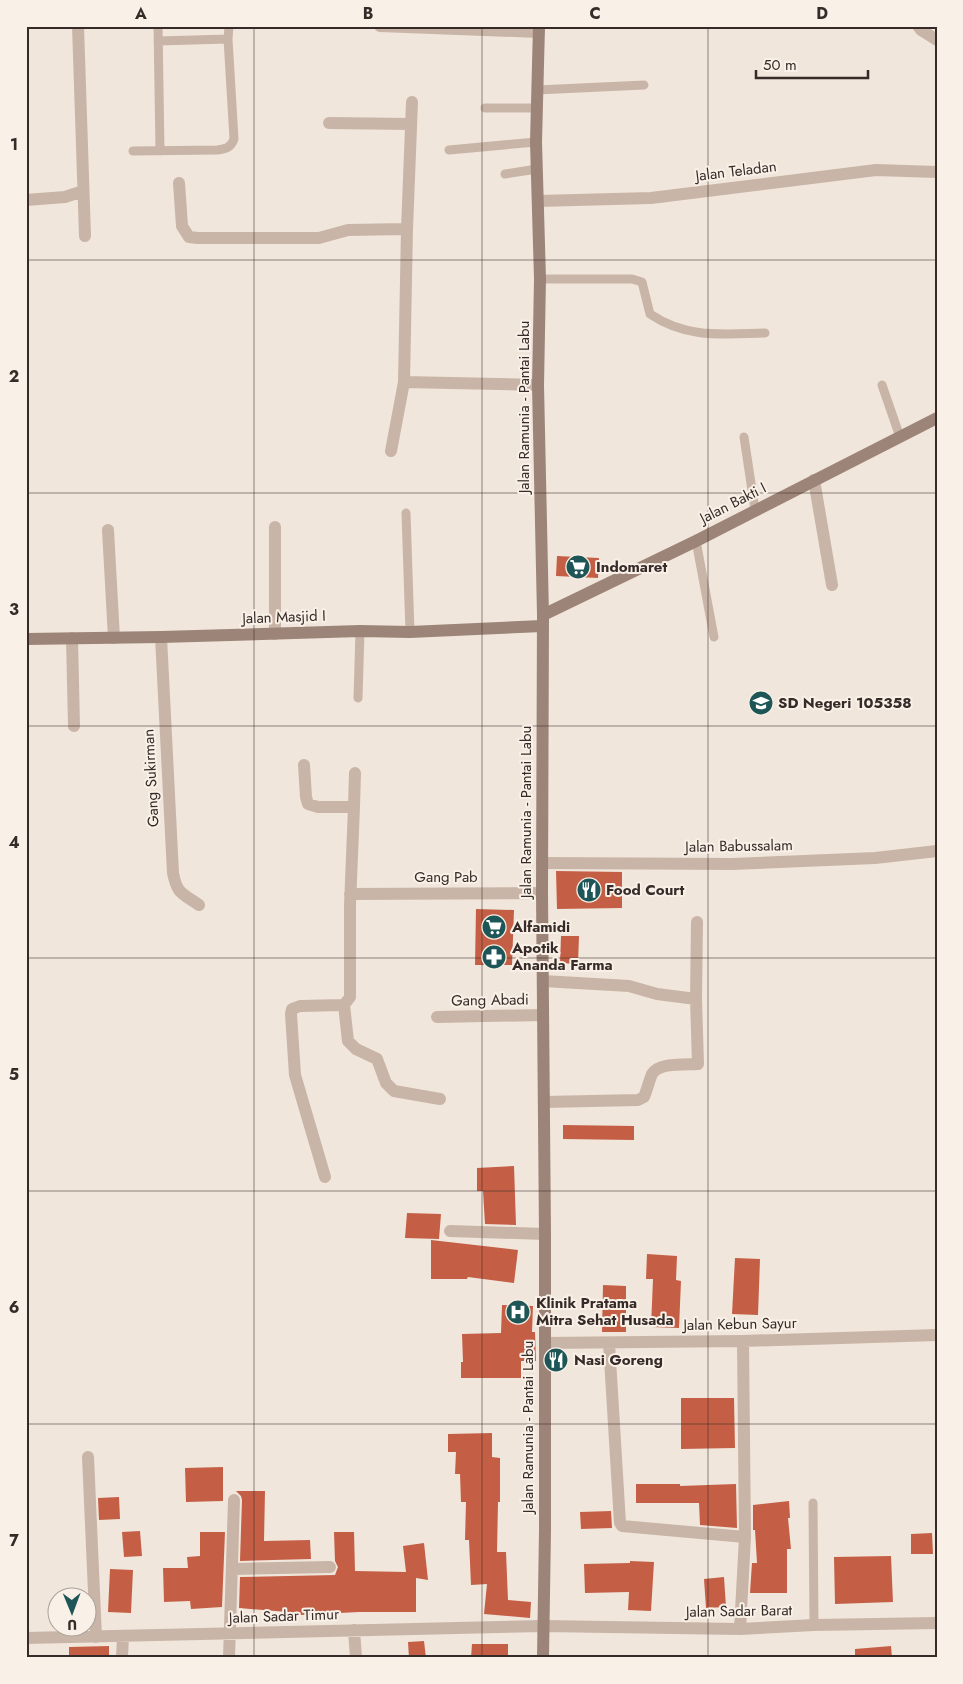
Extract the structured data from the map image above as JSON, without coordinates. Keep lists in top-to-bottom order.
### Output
{
  "streets": {
    "main road": ["Jalan Ramunia - Pantai Labu", "Jalan Bakti I", "Jalan Masjid I"],
    "street": [
      "Jalan Teladan",
      "Gang Sukirman",
      "Jalan Babussalam",
      "Gang Pab",
      "Gang Abadi",
      "Jalan Kebun Sayur",
      "Jalan Sadar Barat",
      "Jalan Sadar Timur"
    ]
  },
  "crossings": [
    ["Jalan Teladan", "Jalan Ramunia - Pantai Labu"],
    ["Jalan Ramunia - Pantai Labu", "Jalan Bakti I"],
    ["Jalan Ramunia - Pantai Labu", "Jalan Masjid I"],
    ["Jalan Ramunia - Pantai Labu", "Jalan Babussalam"],
    ["Jalan Ramunia - Pantai Labu", "Gang Pab"],
    ["Jalan Ramunia - Pantai Labu", "Gang Abadi"],
    ["Jalan Ramunia - Pantai Labu", "Jalan Kebun Sayur"],
    ["Jalan Ramunia - Pantai Labu", "Jalan Sadar Barat"],
    ["Jalan Ramunia - Pantai Labu", "Jalan Sadar Timur"],
    ["Jalan Bakti I", "Jalan Masjid I"],
    ["Jalan Masjid I", "Gang Sukirman"],
    ["Jalan Sadar Barat", "Jalan Sadar Timur"]
  ],
  "places": {
    "supermarket": ["Indomaret", "Alfamidi"],
    "school or university": ["SD Negeri 105358"],
    "restaurant": ["Food Court", "Nasi Goreng"],
    "pharmacy": ["Apotik Ananda Farma"],
    "hospital": ["Klinik Pratama Mitra Sehat Husada"]
  },
  "scale_bar": "50 m",
  "north": "bottom",
  "grid": {
    "columns": [
      "A",
      "B",
      "C",
      "D"
    ],
    "rows": [
      "1",
      "2",
      "3",
      "4",
      "5",
      "6",
      "7"
    ]
  }
}
